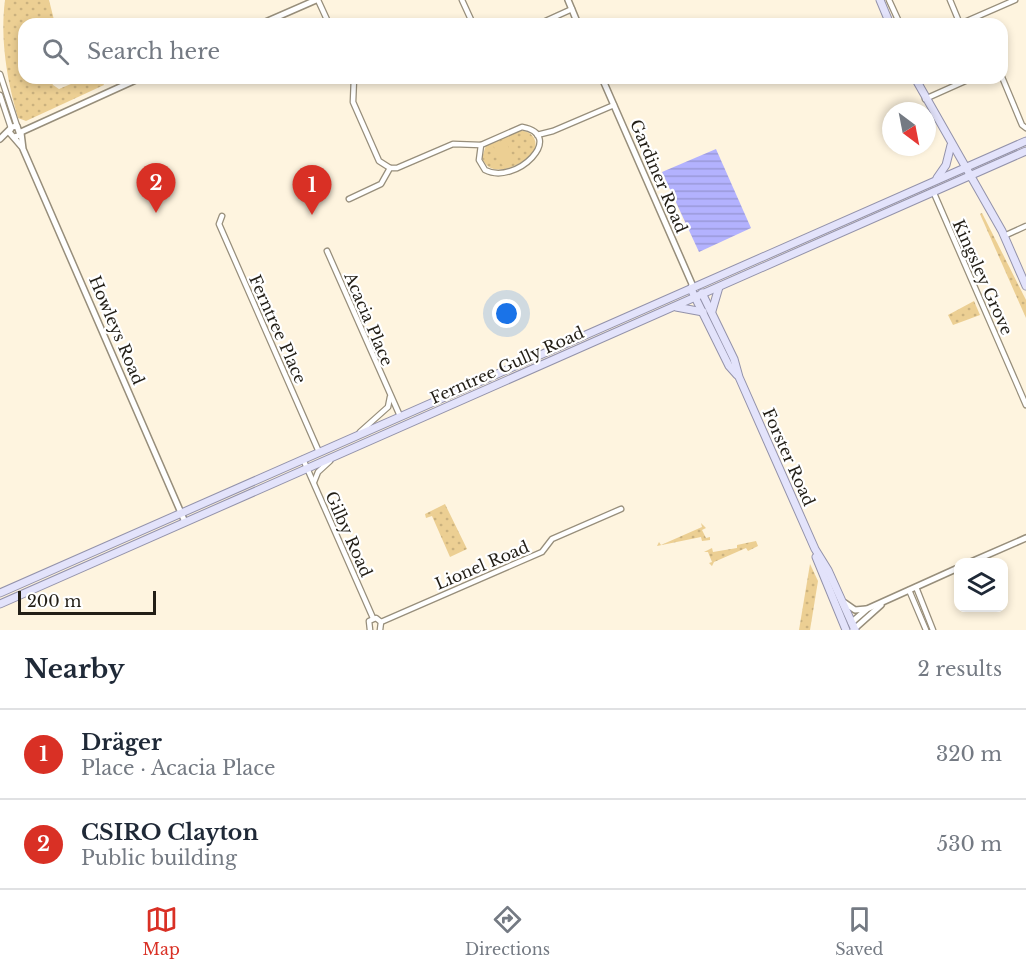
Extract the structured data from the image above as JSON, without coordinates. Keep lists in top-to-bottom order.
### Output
{
  "streets": {
    "main road": ["Ferntree Gully Road", "Forster Road"],
    "street": [
      "Gardiner Road",
      "Kingsley Grove",
      "Acacia Place",
      "Ferntree Place",
      "Howleys Road",
      "Gilby Road",
      "Lionel Road"
    ]
  },
  "crossings": [
    ["Gardiner Road", "Ferntree Gully Road"],
    ["Gardiner Road", "Forster Road"],
    ["Kingsley Grove", "Ferntree Gully Road"],
    ["Acacia Place", "Ferntree Gully Road"],
    ["Ferntree Place", "Ferntree Gully Road"],
    ["Howleys Road", "Ferntree Gully Road"],
    ["Ferntree Gully Road", "Forster Road"],
    ["Ferntree Gully Road", "Gilby Road"]
  ],
  "scale_bar": "200 m",
  "north": "bottom right",
  "page": {
    "search": "Search here",
    "pins": ["2", "1"],
    "scale": "200 m",
    "heading": ["Nearby", "2 results"],
    "list": [
      {
        "mark": "1",
        "name": "Dräger",
        "note": "Place · Acacia Place",
        "value": "320 m"
      },
      {
        "mark": "2",
        "name": "CSIRO Clayton",
        "note": "Public building",
        "value": "530 m"
      }
    ],
    "nav": ["Map", "Directions", "Saved"]
  }
}
